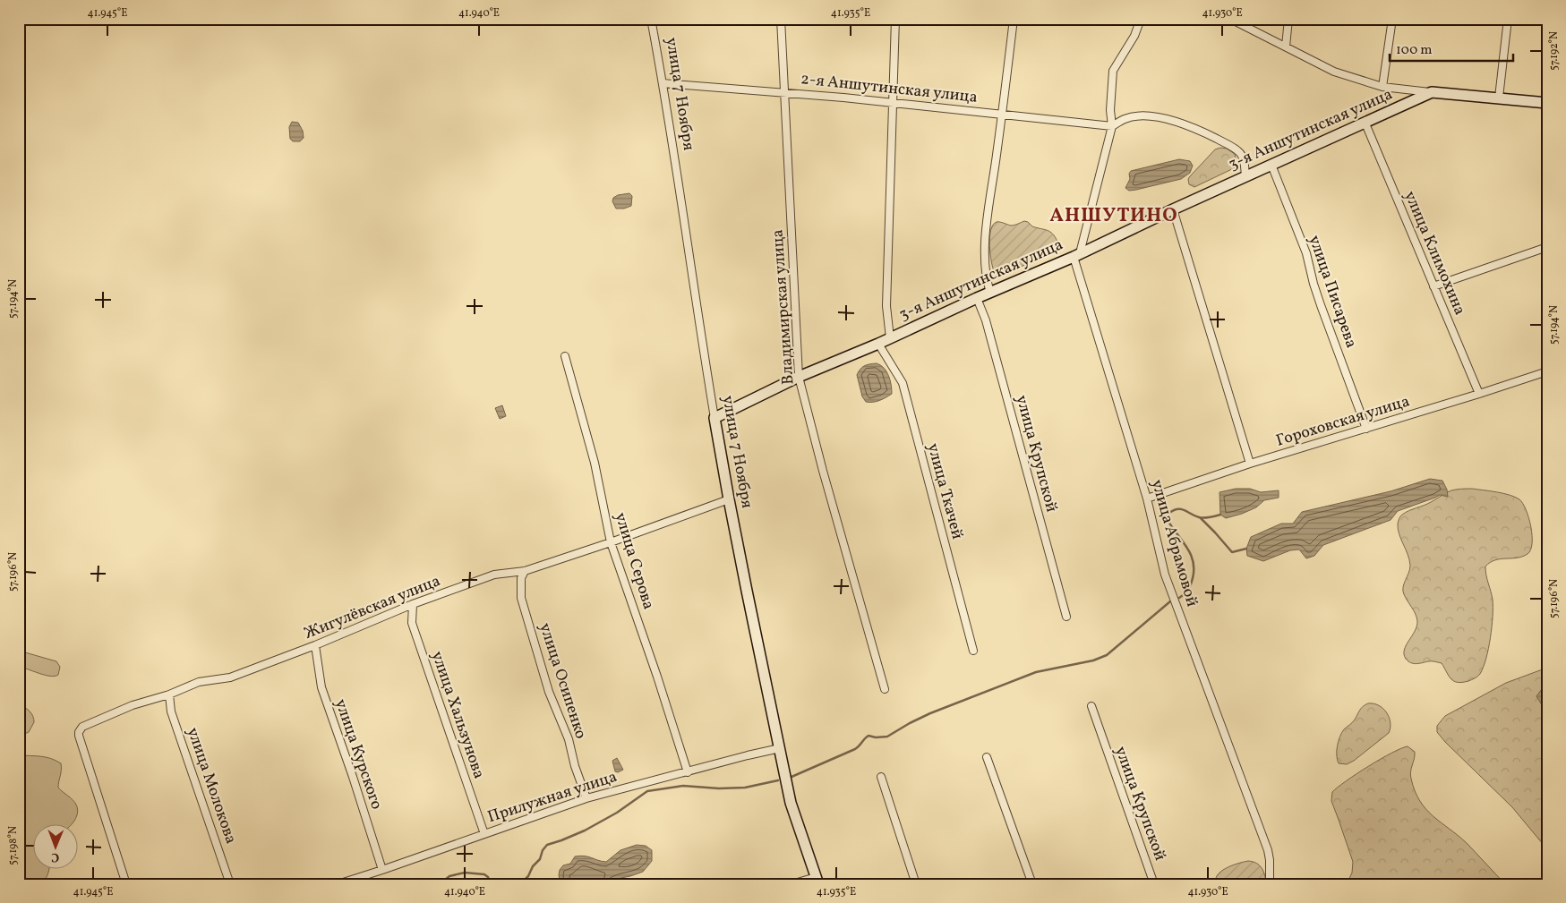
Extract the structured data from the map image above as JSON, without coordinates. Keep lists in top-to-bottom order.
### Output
{
  "streets": {
    "street": [
      "2-я Аншутинская улица",
      "улица 7 Ноября",
      "3-я Аншутинская улица",
      "улица Климохина",
      "улица Писарева",
      "Владимирская улица",
      "Гороховская улица",
      "улица Крупской",
      "улица Ткачей",
      "улица Абрамовой",
      "улица Серова",
      "Жигулёвская улица",
      "улица Осипенко",
      "улица Хальзунова",
      "улица Курского",
      "улица Молокова",
      "Прилужная улица"
    ]
  },
  "crossings": [
    ["2-я Аншутинская улица", "улица 7 Ноября"],
    ["2-я Аншутинская улица", "Владимирская улица"],
    ["улица 7 Ноября", "3-я Аншутинская улица"],
    ["улица 7 Ноября", "Жигулёвская улица"],
    ["улица 7 Ноября", "Прилужная улица"],
    ["3-я Аншутинская улица", "улица Климохина"],
    ["3-я Аншутинская улица", "улица Писарева"],
    ["3-я Аншутинская улица", "Владимирская улица"],
    ["3-я Аншутинская улица", "улица Крупской"],
    ["3-я Аншутинская улица", "улица Ткачей"],
    ["3-я Аншутинская улица", "улица Абрамовой"],
    ["улица Климохина", "Гороховская улица"],
    ["улица Писарева", "Гороховская улица"],
    ["Гороховская улица", "улица Абрамовой"],
    ["улица Серова", "Жигулёвская улица"],
    ["улица Серова", "Прилужная улица"],
    ["Жигулёвская улица", "улица Осипенко"],
    ["Жигулёвская улица", "улица Хальзунова"],
    ["Жигулёвская улица", "улица Курского"],
    ["Жигулёвская улица", "улица Молокова"],
    ["улица Осипенко", "Прилужная улица"],
    ["улица Хальзунова", "Прилужная улица"],
    ["улица Курского", "Прилужная улица"]
  ],
  "districts": ["АНШУТИНО"],
  "scale_bar": "100 m",
  "north": "bottom",
  "coordinates": [
    "41.945°E",
    "41.940°E",
    "41.935°E",
    "41.930°E",
    "57.192°N",
    "57.194°N",
    "57.196°N",
    "57.198°N"
  ]
}
